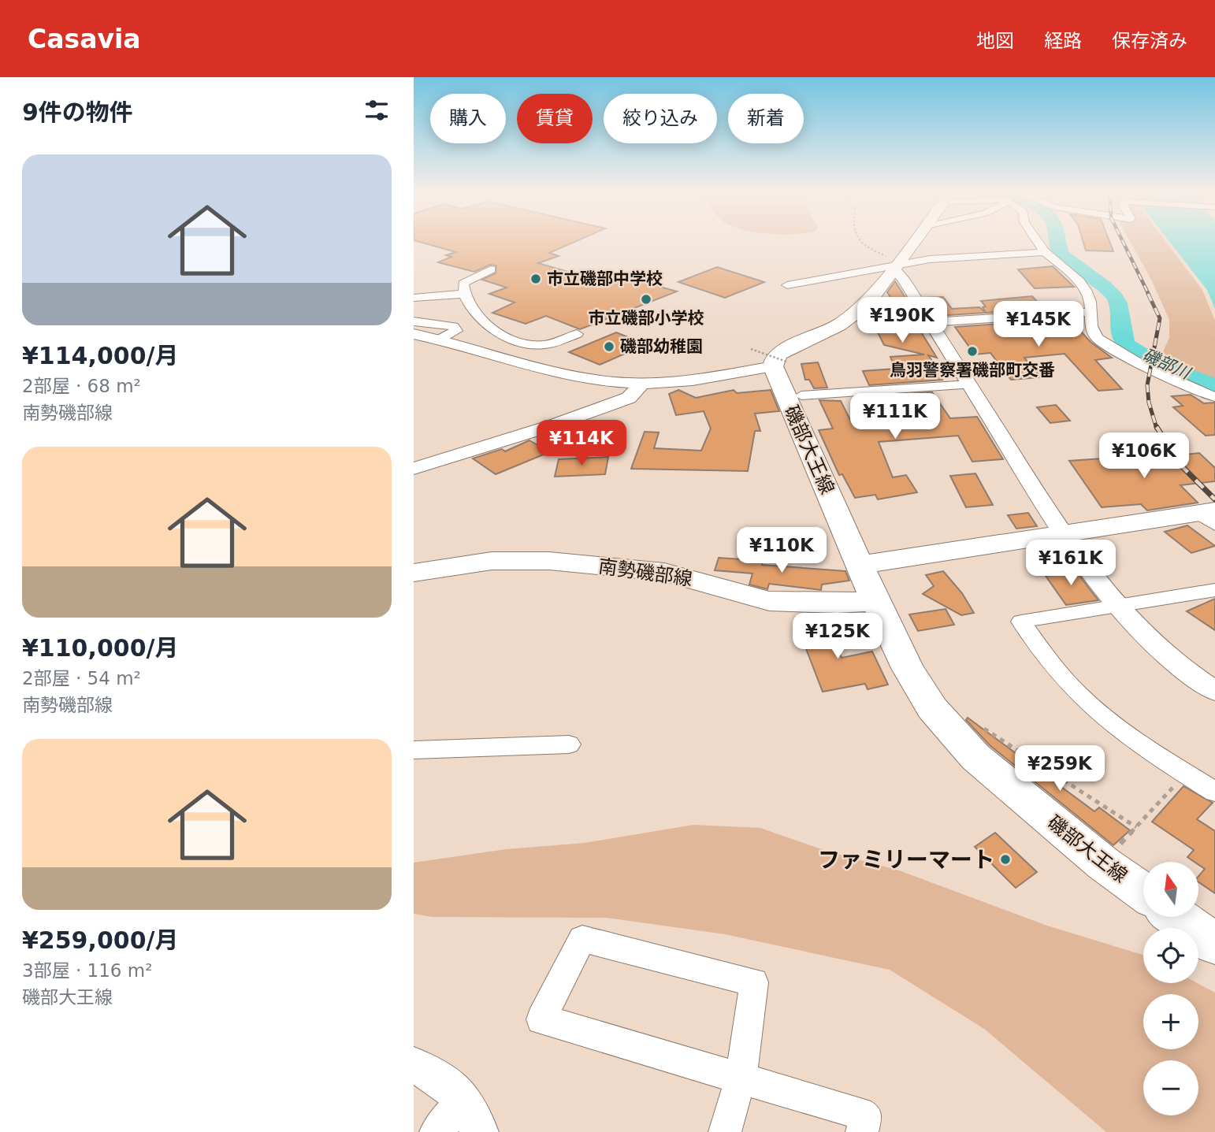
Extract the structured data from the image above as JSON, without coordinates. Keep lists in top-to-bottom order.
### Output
{
  "streets": {
    "main road": ["磯部大王線", "南勢磯部線"]
  },
  "crossings": [
    ["磯部大王線", "南勢磯部線"]
  ],
  "water": ["磯部川"],
  "places": [
    "市立磯部中学校",
    "市立磯部小学校",
    "磯部幼稚園",
    "鳥羽警察署磯部町交番",
    "ファミリーマート"
  ],
  "north": "top",
  "page": {
    "header": "Casavia",
    "nav": ["地図", "経路", "保存済み"],
    "heading": "9件の物件",
    "chip": [
      "購入",
      "賃貸",
      "絞り込み",
      "新着"
    ],
    "list": [
      {
        "name": "¥114,000/月",
        "note": "2部屋 · 68 m² · 南勢磯部線"
      },
      {
        "name": "¥110,000/月",
        "note": "2部屋 · 54 m² · 南勢磯部線"
      },
      {
        "name": "¥259,000/月",
        "note": "3部屋 · 116 m² · 磯部大王線"
      }
    ],
    "price": [
      "¥190K",
      "¥145K",
      "¥111K",
      "¥114K",
      "¥106K",
      "¥110K",
      "¥161K",
      "¥125K",
      "¥259K"
    ],
    "map_buttons": ["+", "−"]
  }
}
